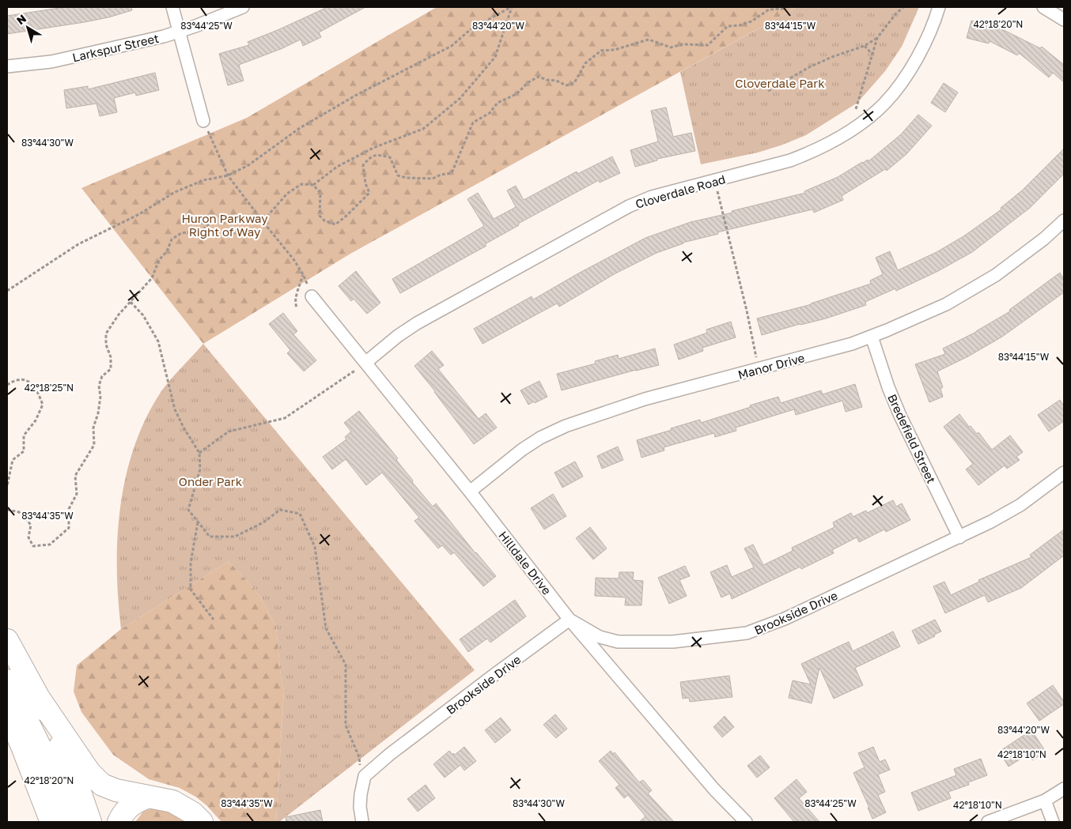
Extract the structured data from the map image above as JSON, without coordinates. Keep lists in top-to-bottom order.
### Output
{
  "streets": {
    "street": [
      "Larkspur Street",
      "Cloverdale Road",
      "Manor Drive",
      "Bredefield Street",
      "Hilldale Drive",
      "Brookside Drive"
    ]
  },
  "crossings": [
    ["Cloverdale Road", "Hilldale Drive"],
    ["Manor Drive", "Bredefield Street"],
    ["Manor Drive", "Hilldale Drive"],
    ["Bredefield Street", "Brookside Drive"],
    ["Hilldale Drive", "Brookside Drive"]
  ],
  "parks": ["Cloverdale Park", "Huron Parkway Right of Way", "Onder Park"],
  "north": "top left",
  "coordinates": [
    "42°18'20\"N",
    "83°44'25\"W",
    "83°44'20\"W",
    "83°44'15\"W",
    "83°44'30\"W",
    "42°18'25\"N",
    "83°44'35\"W",
    "42°18'10\"N"
  ]
}
